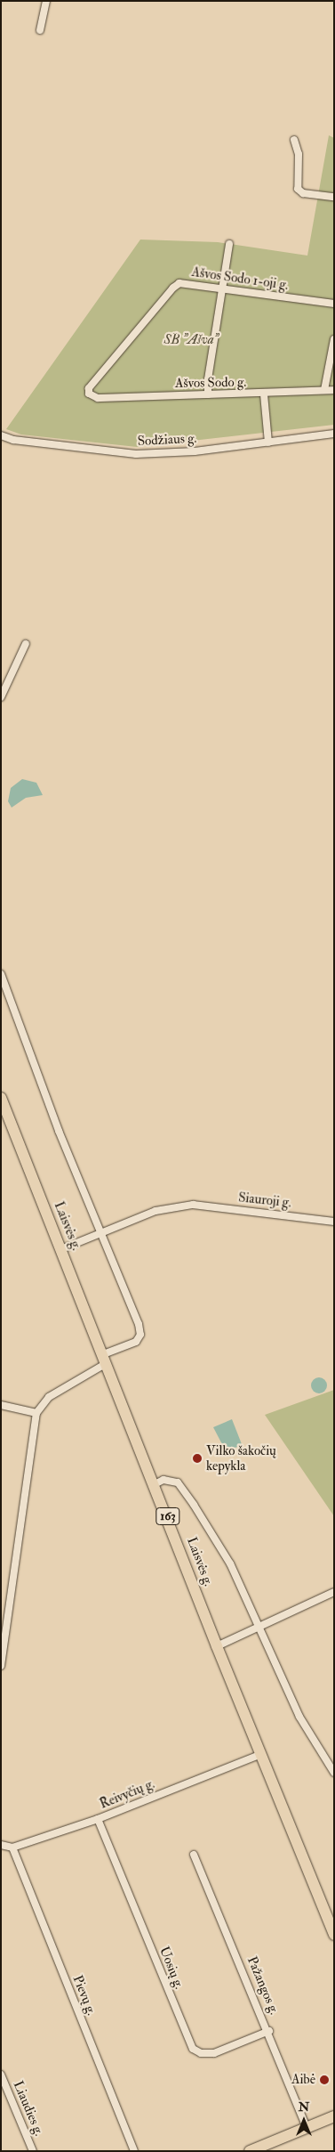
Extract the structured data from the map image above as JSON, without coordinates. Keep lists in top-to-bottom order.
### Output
{
  "streets": {
    "main road": ["Laisvės g.", "163"],
    "street": [
      "Ašvos Sodo 1-oji g.",
      "Ašvos Sodo g.",
      "Sodžiaus g.",
      "Siauroji g.",
      "Reivyčių g.",
      "Uosių g.",
      "Pažangos g.",
      "Pievų g.",
      "Liaudies g."
    ]
  },
  "crossings": [
    ["Ašvos Sodo 1-oji g.", "Ašvos Sodo g."],
    ["Siauroji g.", "Laisvės g."],
    ["Laisvės g.", "Reivyčių g."],
    ["Reivyčių g.", "Uosių g."],
    ["Reivyčių g.", "Pievų g."],
    ["Uosių g.", "Pažangos g."]
  ],
  "parks": ["SB \"Ašva\""],
  "places": ["Vilko šakočių kepykla", "Aibė"],
  "north": "top"
}
